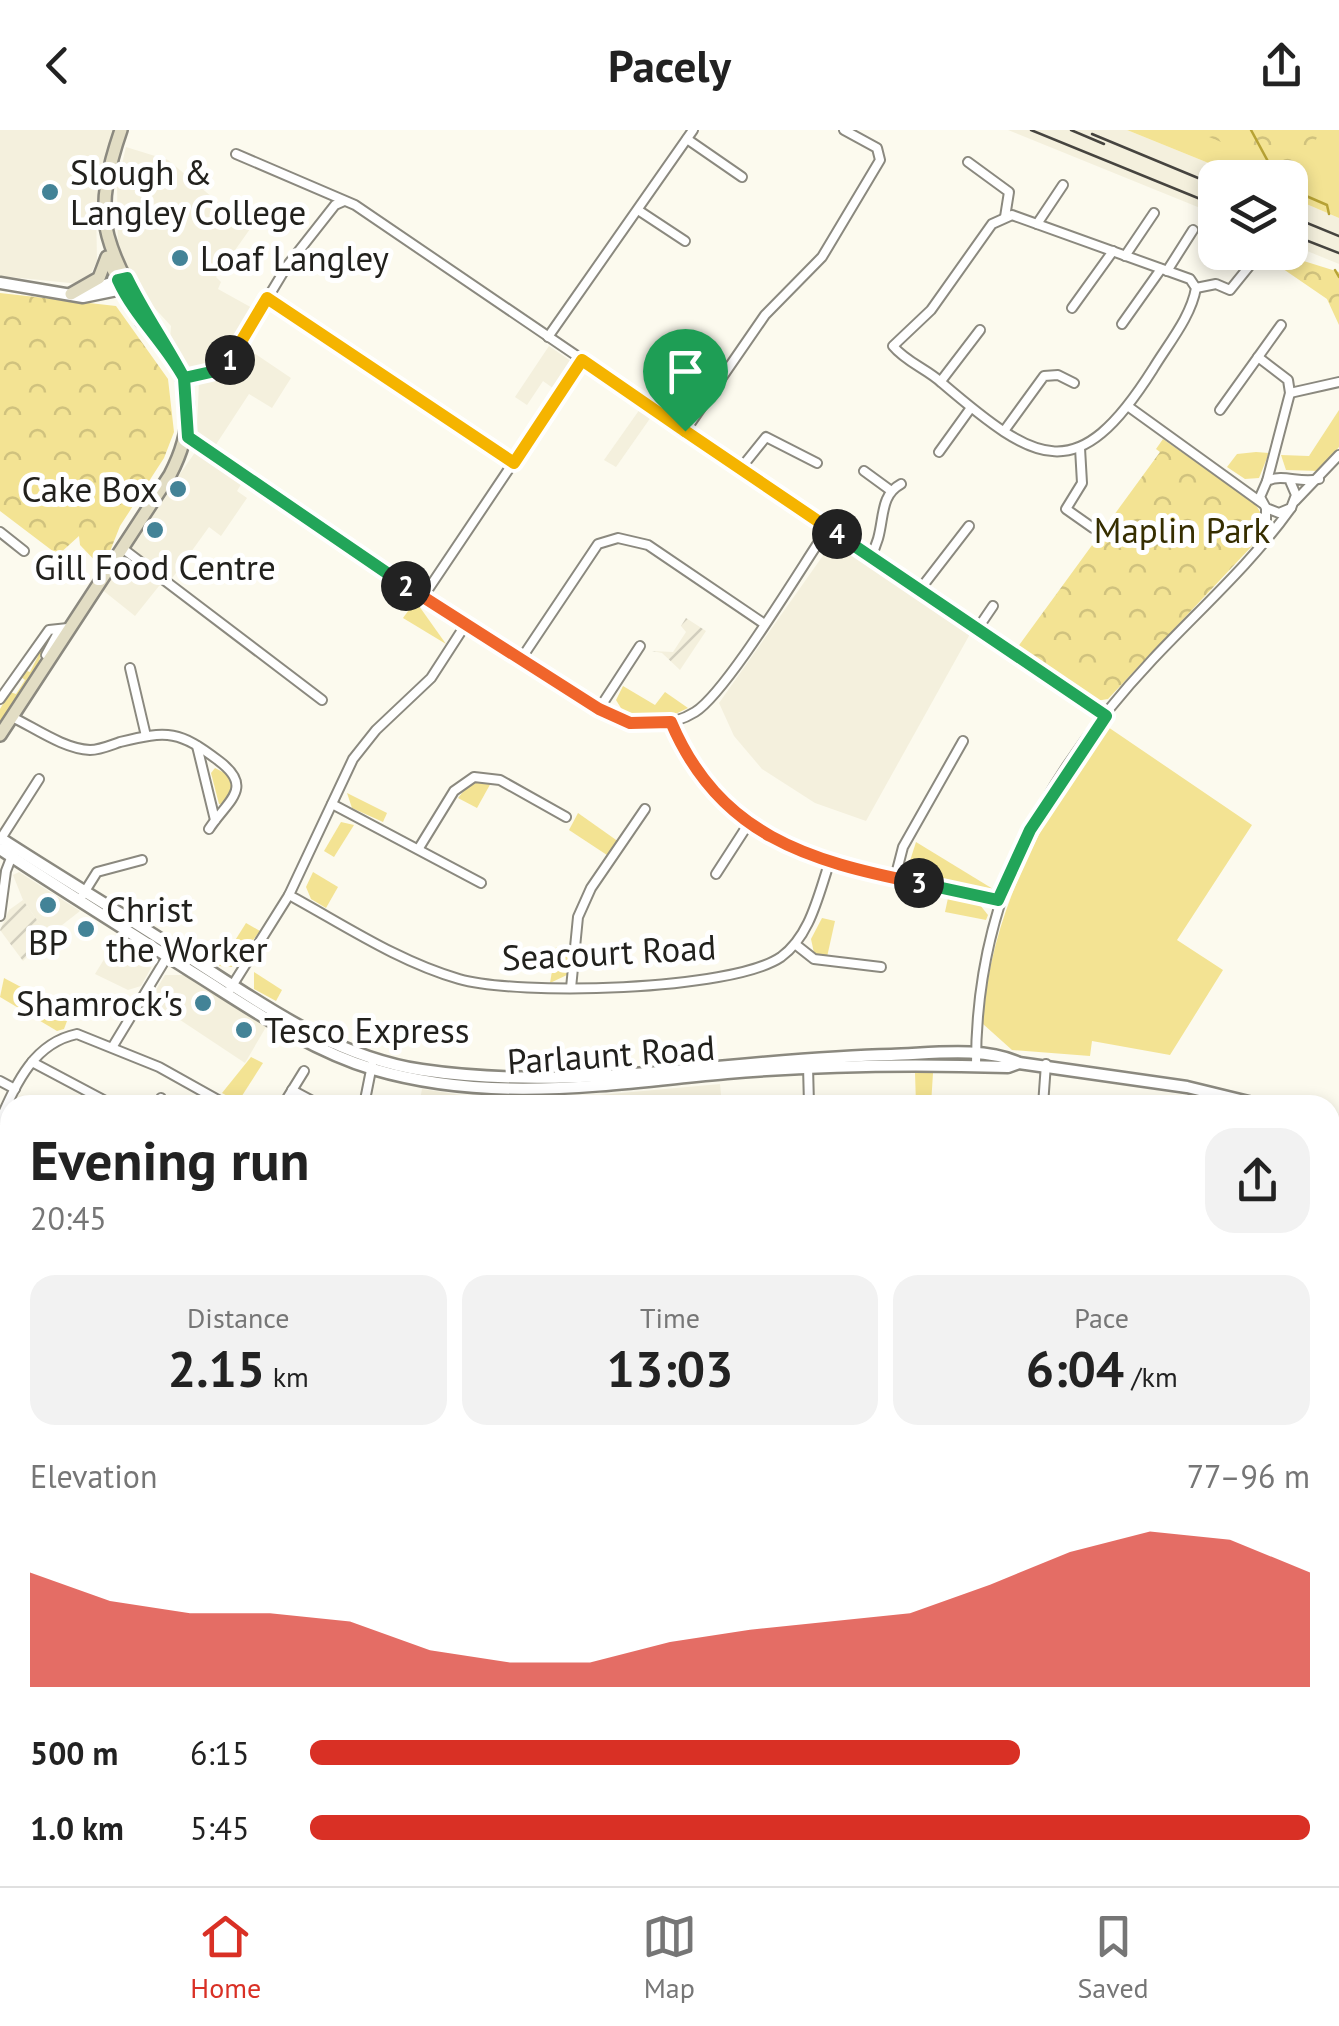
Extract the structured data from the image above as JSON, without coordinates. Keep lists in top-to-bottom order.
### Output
{
  "streets": {
    "street": ["Seacourt Road", "Parlaunt Road"]
  },
  "parks": ["Maplin Park"],
  "places": [
    "Slough & Langley College",
    "Loaf Langley",
    "Cake Box",
    "Gill Food Centre",
    "BP",
    "Christ the Worker",
    "Shamrock's",
    "Tesco Express"
  ],
  "page": {
    "header": "Pacely",
    "pins": [
      "1",
      "4",
      "2",
      "3"
    ],
    "heading": ["Evening run", "20:45"],
    "stats": [
      ["Distance", "2.15 km"],
      ["Time", "13:03"],
      ["Pace", "6:04 /km"]
    ],
    "chart": ["Elevation", "77–96 m"],
    "list": [
      {
        "name": "500 m",
        "note": "6:15"
      },
      {
        "name": "1.0 km",
        "note": "5:45"
      }
    ],
    "tabs": ["Home", "Map", "Saved"]
  }
}
